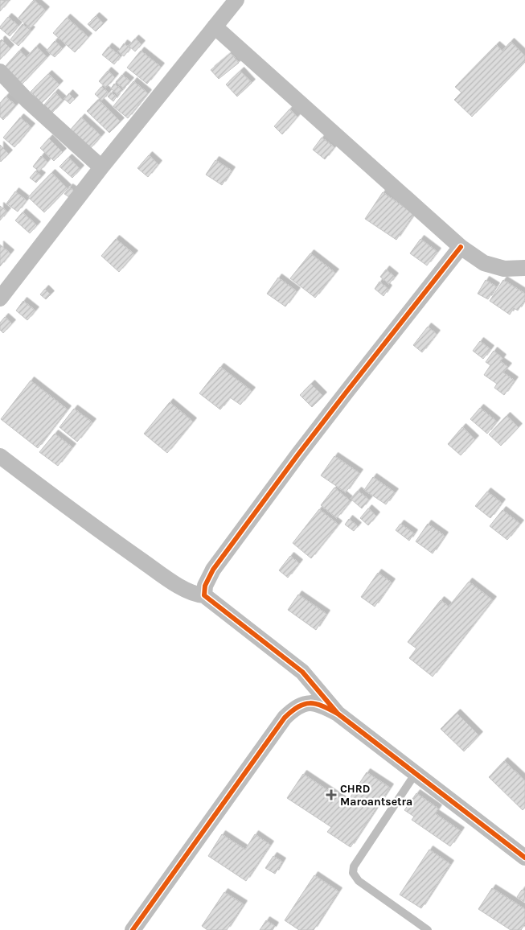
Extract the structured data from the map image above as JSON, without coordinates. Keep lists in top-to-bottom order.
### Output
{
  "places": {
    "health": ["CHRD Maroantsetra"]
  }
}
